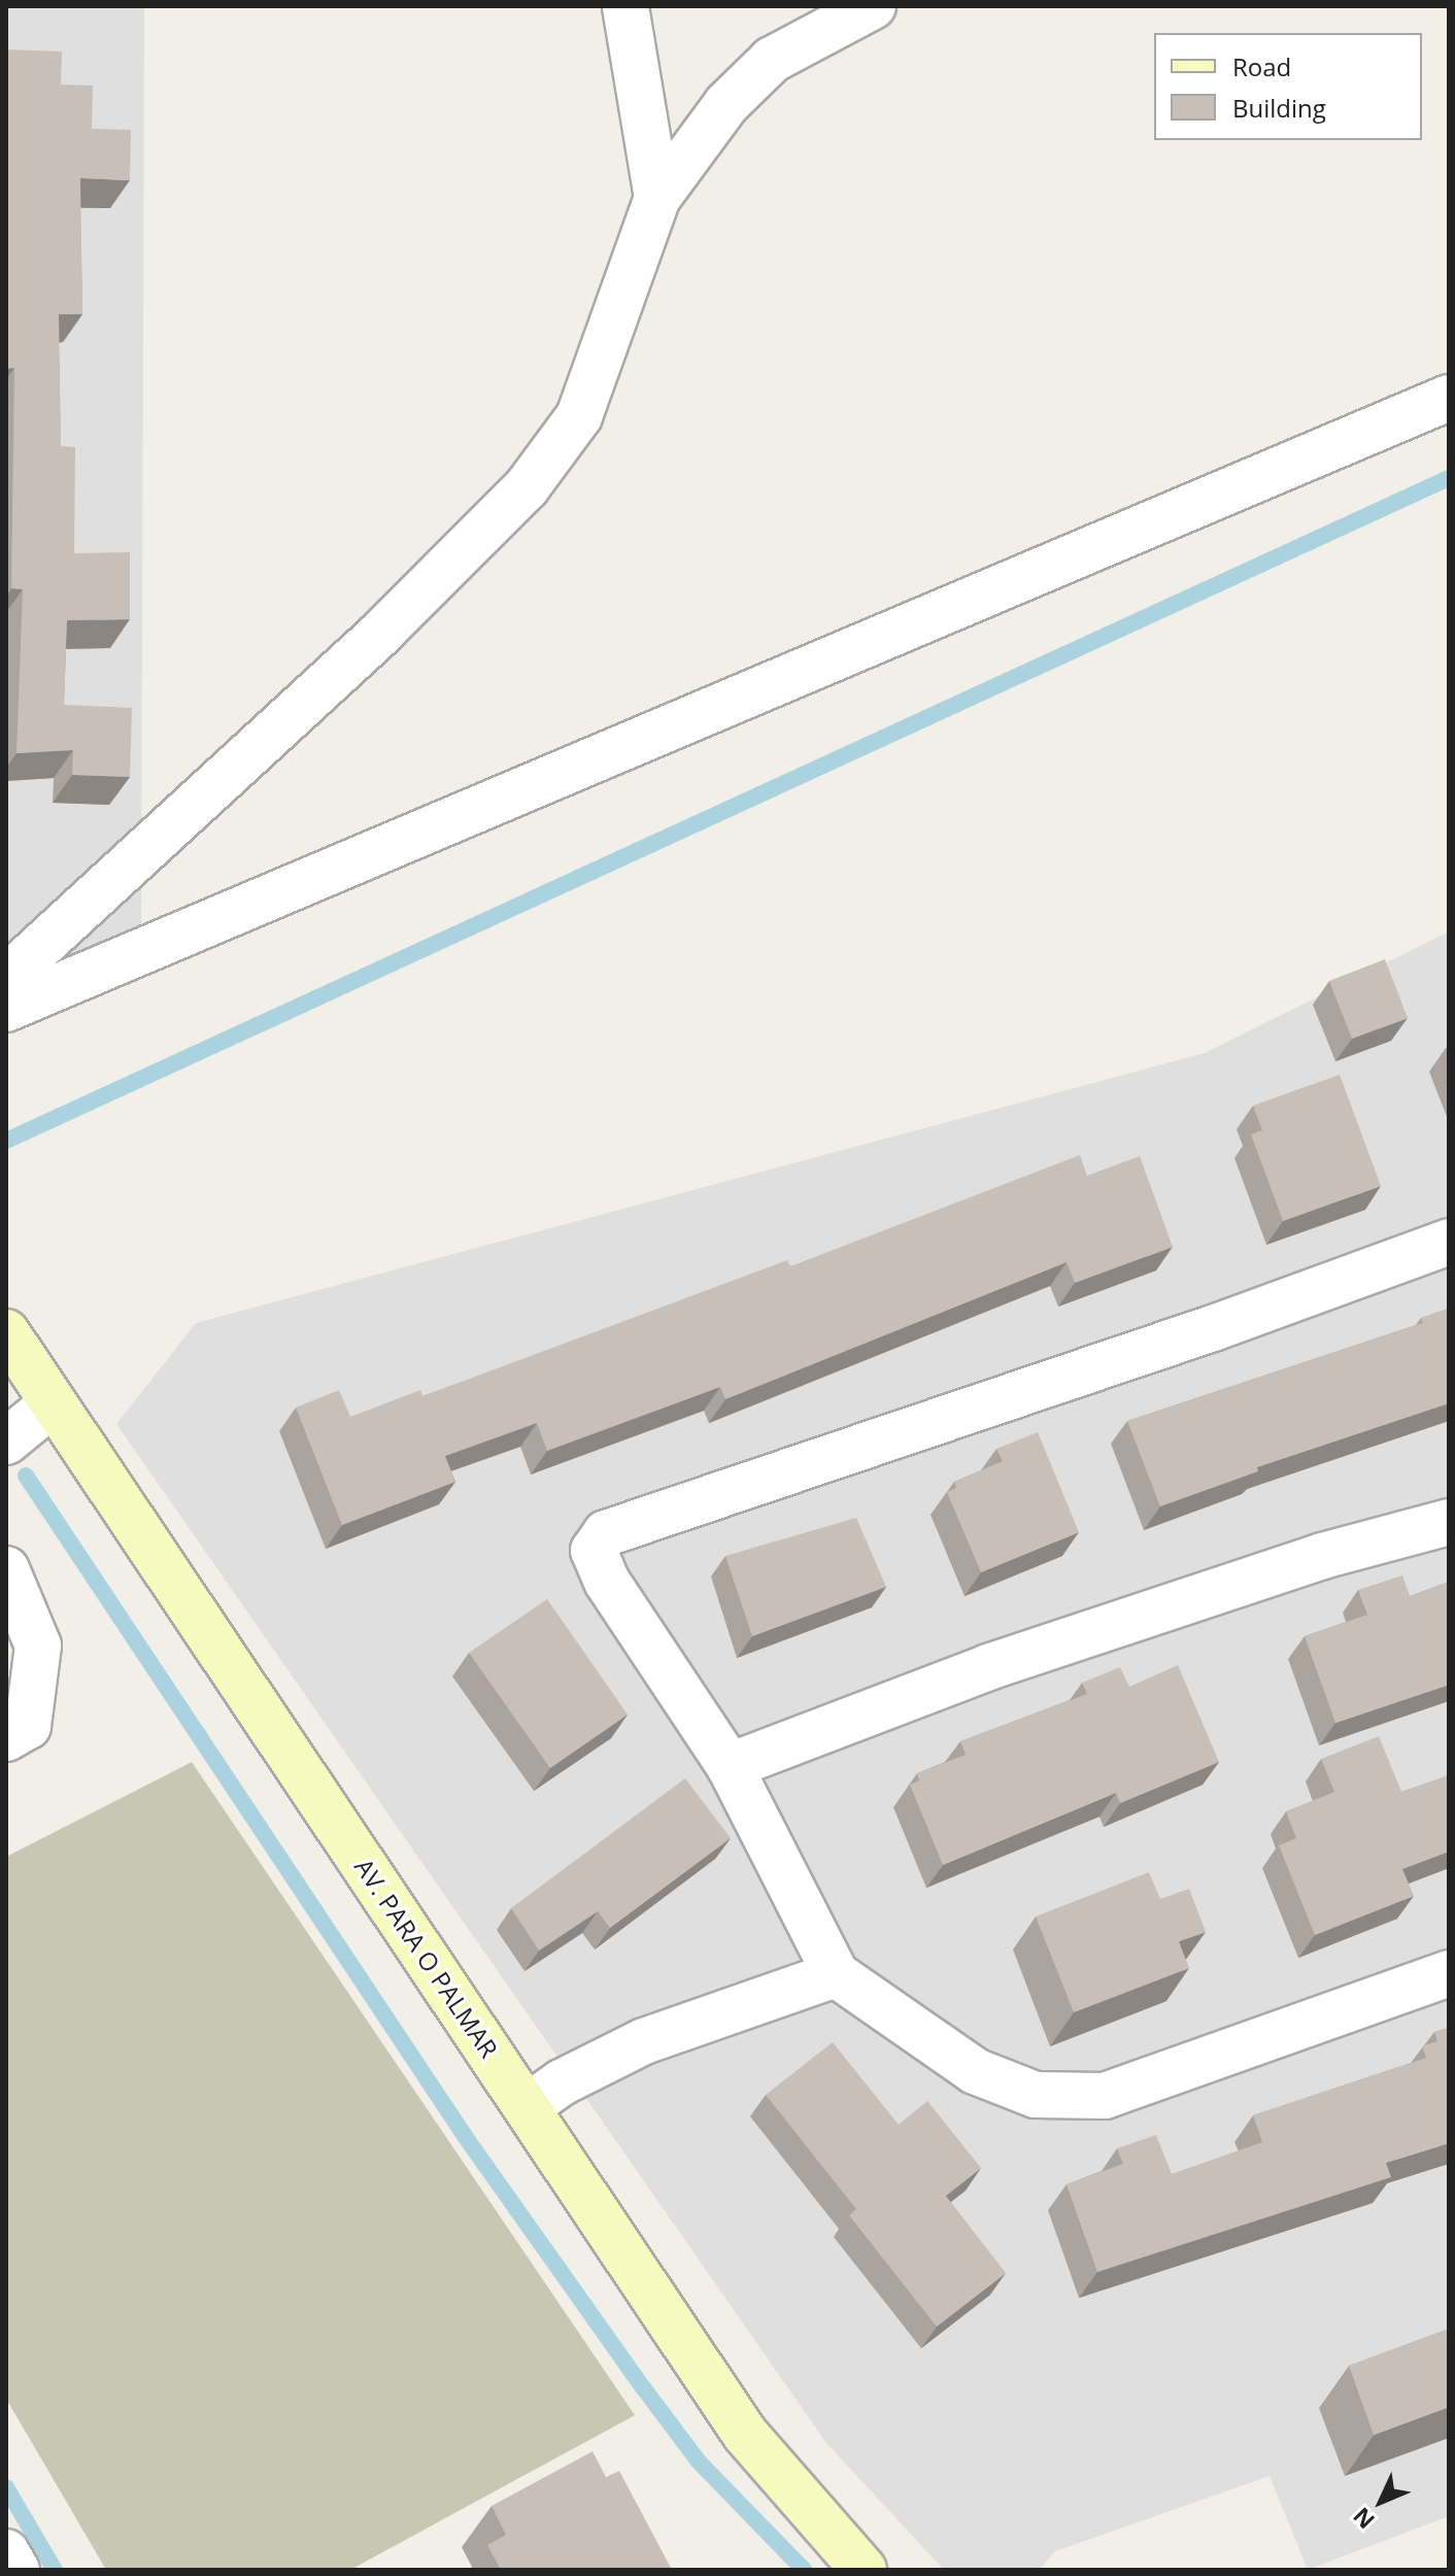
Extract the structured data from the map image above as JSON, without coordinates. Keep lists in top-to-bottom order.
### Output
{
  "streets": {
    "main road": ["AV. PARA O PALMAR"]
  },
  "legend": ["Road", "Building"],
  "north": "bottom left"
}
